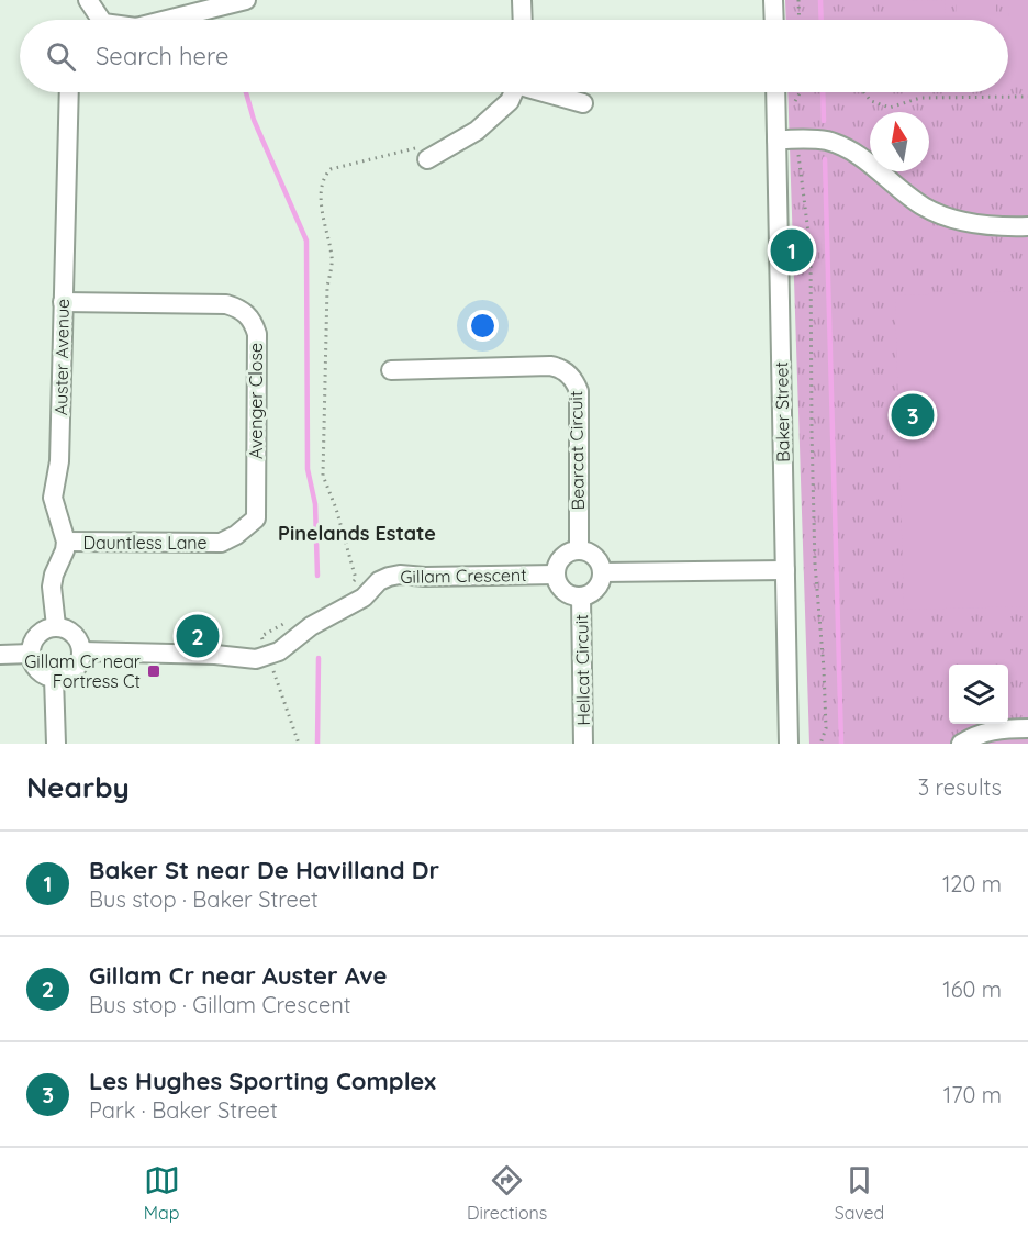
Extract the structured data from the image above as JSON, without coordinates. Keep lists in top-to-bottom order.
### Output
{
  "streets": {
    "street": [
      "Auster Avenue",
      "Avenger Close",
      "Baker Street",
      "Bearcat Circuit",
      "Dauntless Lane",
      "Gillam Crescent",
      "Hellcat Circuit"
    ]
  },
  "crossings": [
    ["Auster Avenue", "Avenger Close"],
    ["Auster Avenue", "Dauntless Lane"],
    ["Avenger Close", "Dauntless Lane"],
    ["Bearcat Circuit", "Gillam Crescent"],
    ["Bearcat Circuit", "Hellcat Circuit"],
    ["Gillam Crescent", "Hellcat Circuit"]
  ],
  "districts": ["Pinelands Estate"],
  "places": {
    "transit": ["Gillam Cr near Fortress Ct"]
  },
  "north": "top",
  "page": {
    "search": "Search here",
    "pins": ["1", "3", "2"],
    "heading": ["Nearby", "3 results"],
    "list": [
      {
        "mark": "1",
        "name": "Baker St near De Havilland Dr",
        "note": "Bus stop · Baker Street",
        "value": "120 m"
      },
      {
        "mark": "2",
        "name": "Gillam Cr near Auster Ave",
        "note": "Bus stop · Gillam Crescent",
        "value": "160 m"
      },
      {
        "mark": "3",
        "name": "Les Hughes Sporting Complex",
        "note": "Park · Baker Street",
        "value": "170 m"
      }
    ],
    "nav": ["Map", "Directions", "Saved"]
  }
}
